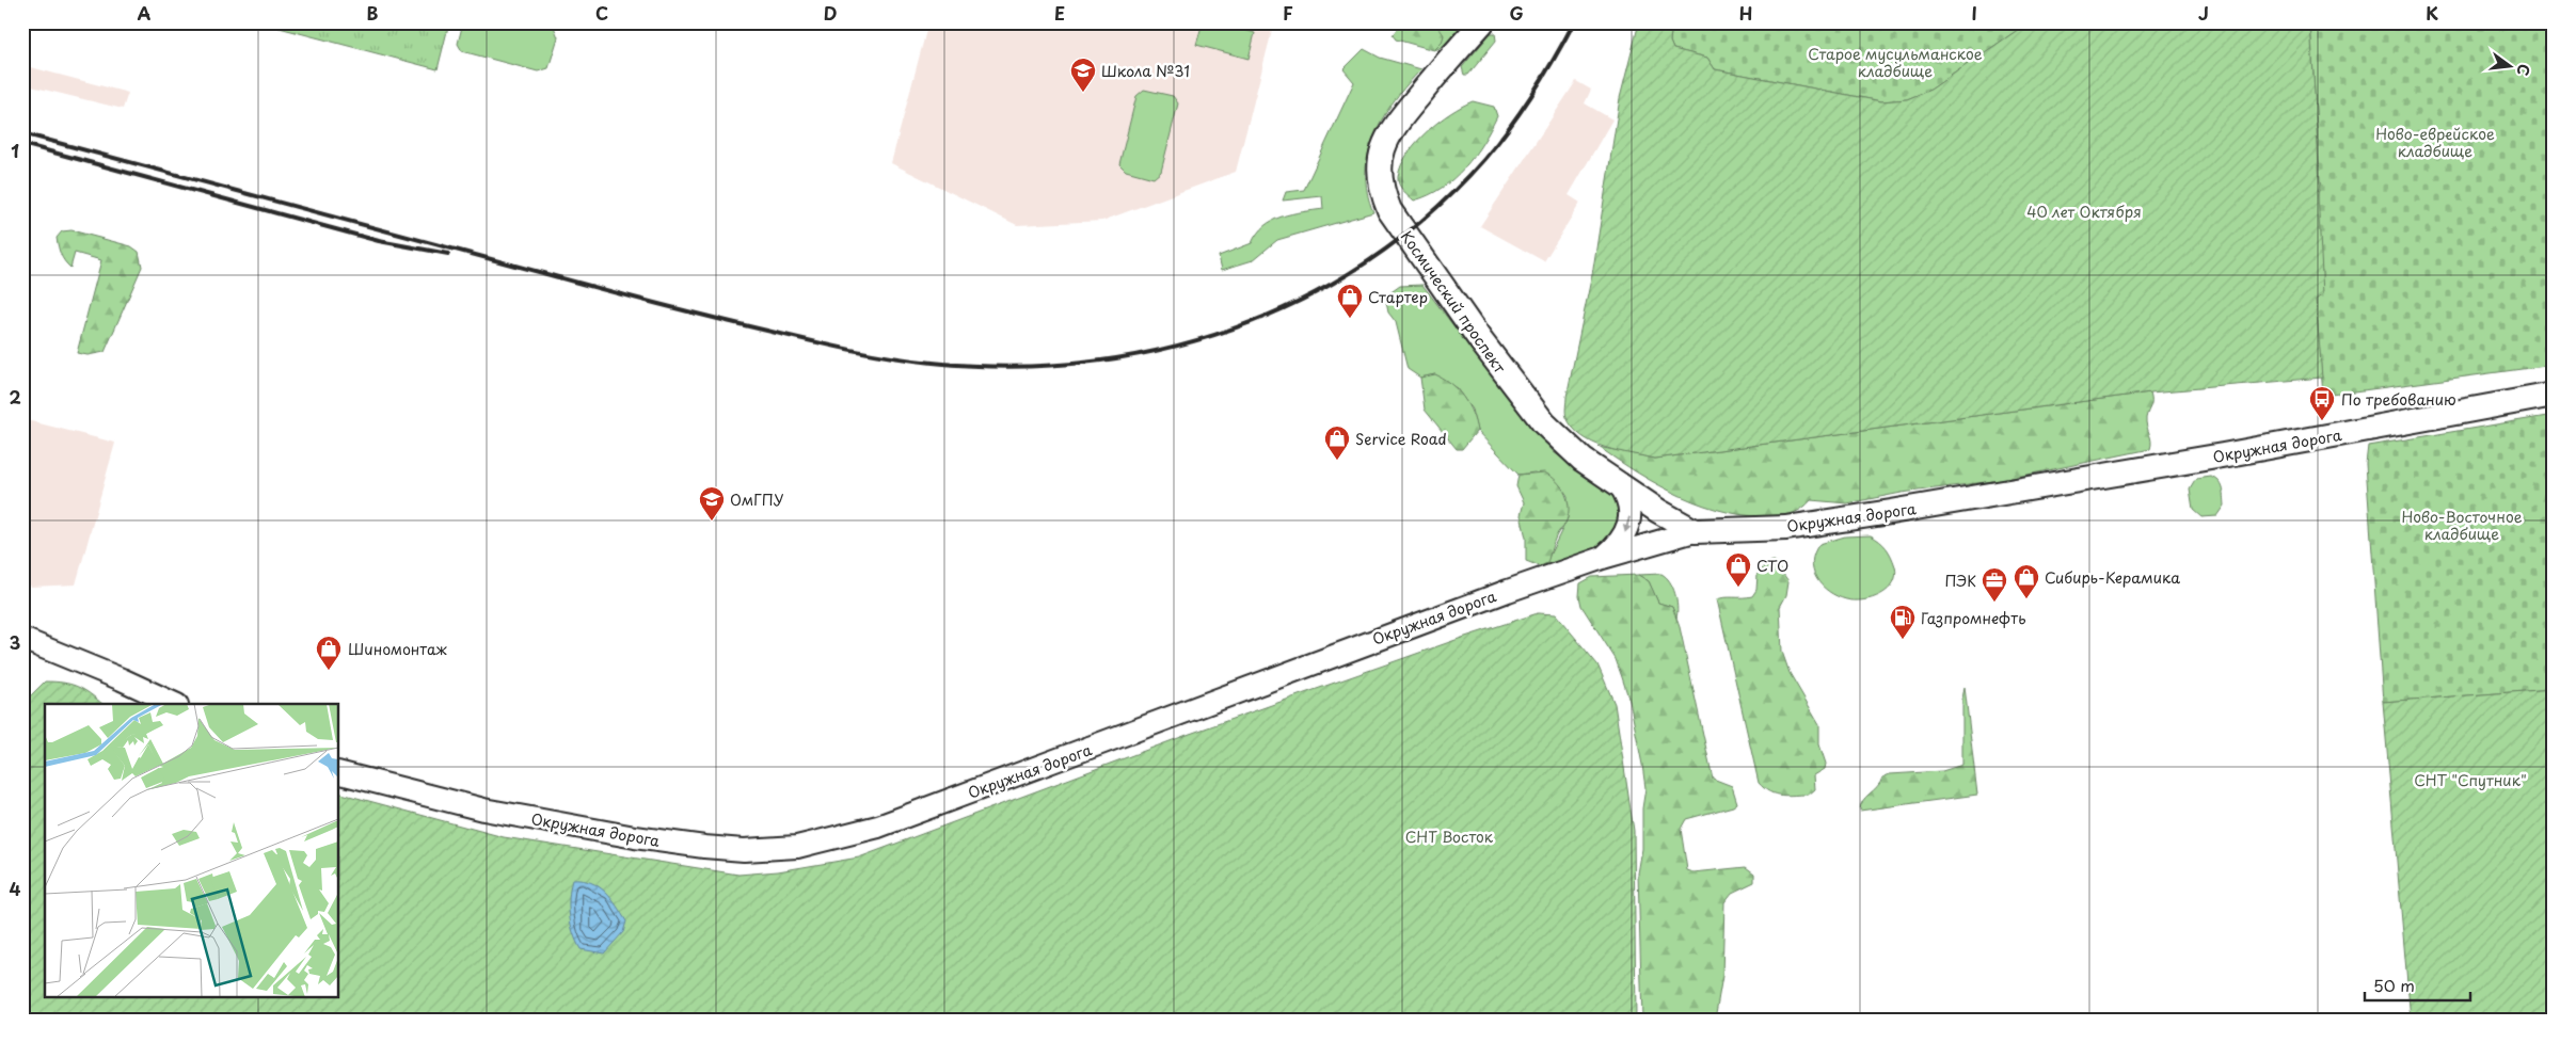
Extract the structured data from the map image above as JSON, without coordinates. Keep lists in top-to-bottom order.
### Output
{
  "streets": {
    "main road": ["Космический проспект", "Окружная дорога"]
  },
  "crossings": [
    ["Космический проспект", "Окружная дорога"]
  ],
  "parks": [
    "Старое мусульманское кладбище",
    "Ново-еврейское кладбище",
    "40 лет Октября",
    "Ново-Восточное кладбище",
    "СНТ \"Спутник\"",
    "СНТ Восток"
  ],
  "places": {
    "school or university": ["Школа №31", "ОмГПУ"],
    "shop": [
      "Стартер",
      "Service Road",
      "СТО",
      "Сибирь-Керамика",
      "Шиномонтаж"
    ],
    "bus stop": ["По требованию"],
    "office": ["ПЭК"],
    "fuel station": ["Газпромнефть"]
  },
  "scale_bar": "50 m",
  "north": "right",
  "grid": {
    "columns": [
      "A",
      "B",
      "C",
      "D",
      "E",
      "F",
      "G",
      "H",
      "I",
      "J",
      "K"
    ],
    "rows": [
      "1",
      "2",
      "3",
      "4"
    ]
  }
}
